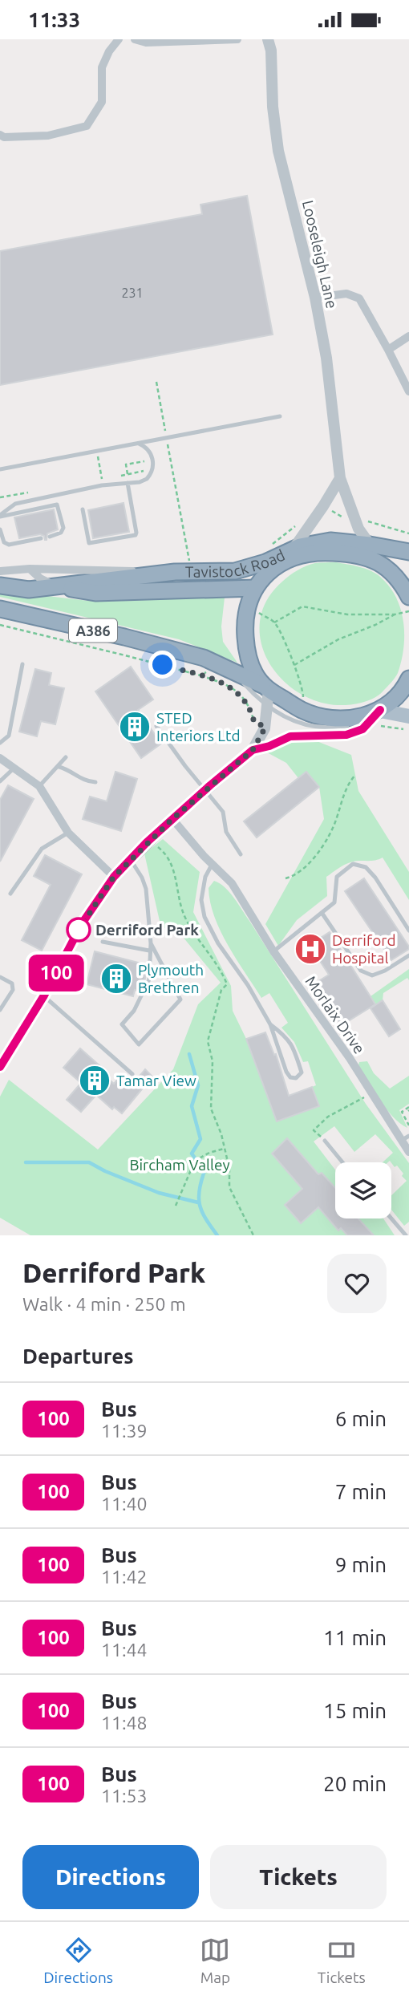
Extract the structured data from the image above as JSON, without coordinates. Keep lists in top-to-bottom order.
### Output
{
  "streets": {
    "highway": ["Tavistock Road", "A386"],
    "street": ["Looseleigh Lane", "Morlaix Drive"]
  },
  "crossings": [
    ["Looseleigh Lane", "Tavistock Road"]
  ],
  "parks": ["Bircham Valley"],
  "places": {
    "building": ["STED Interiors Ltd", "Plymouth Brethren", "Tamar View"],
    "other": ["Derriford Park"],
    "hospital": ["Derriford Hospital"]
  },
  "lines": ["bus line 100"],
  "house_numbers": ["231"],
  "page": {
    "status": "11:33",
    "on_map": "100",
    "heading": [
      ["Derriford Park", "Walk · 4 min · 250 m"],
      "Departures"
    ],
    "list": [
      {
        "mark": "100",
        "name": "Bus",
        "note": "11:39",
        "value": "6 min"
      },
      {
        "mark": "100",
        "name": "Bus",
        "note": "11:40",
        "value": "7 min"
      },
      {
        "mark": "100",
        "name": "Bus",
        "note": "11:42",
        "value": "9 min"
      },
      {
        "mark": "100",
        "name": "Bus",
        "note": "11:44",
        "value": "11 min"
      },
      {
        "mark": "100",
        "name": "Bus",
        "note": "11:48",
        "value": "15 min"
      },
      {
        "mark": "100",
        "name": "Bus",
        "note": "11:53",
        "value": "20 min"
      }
    ],
    "buttons": ["Directions", "Tickets"],
    "tabs": ["Directions", "Map", "Tickets"]
  }
}
